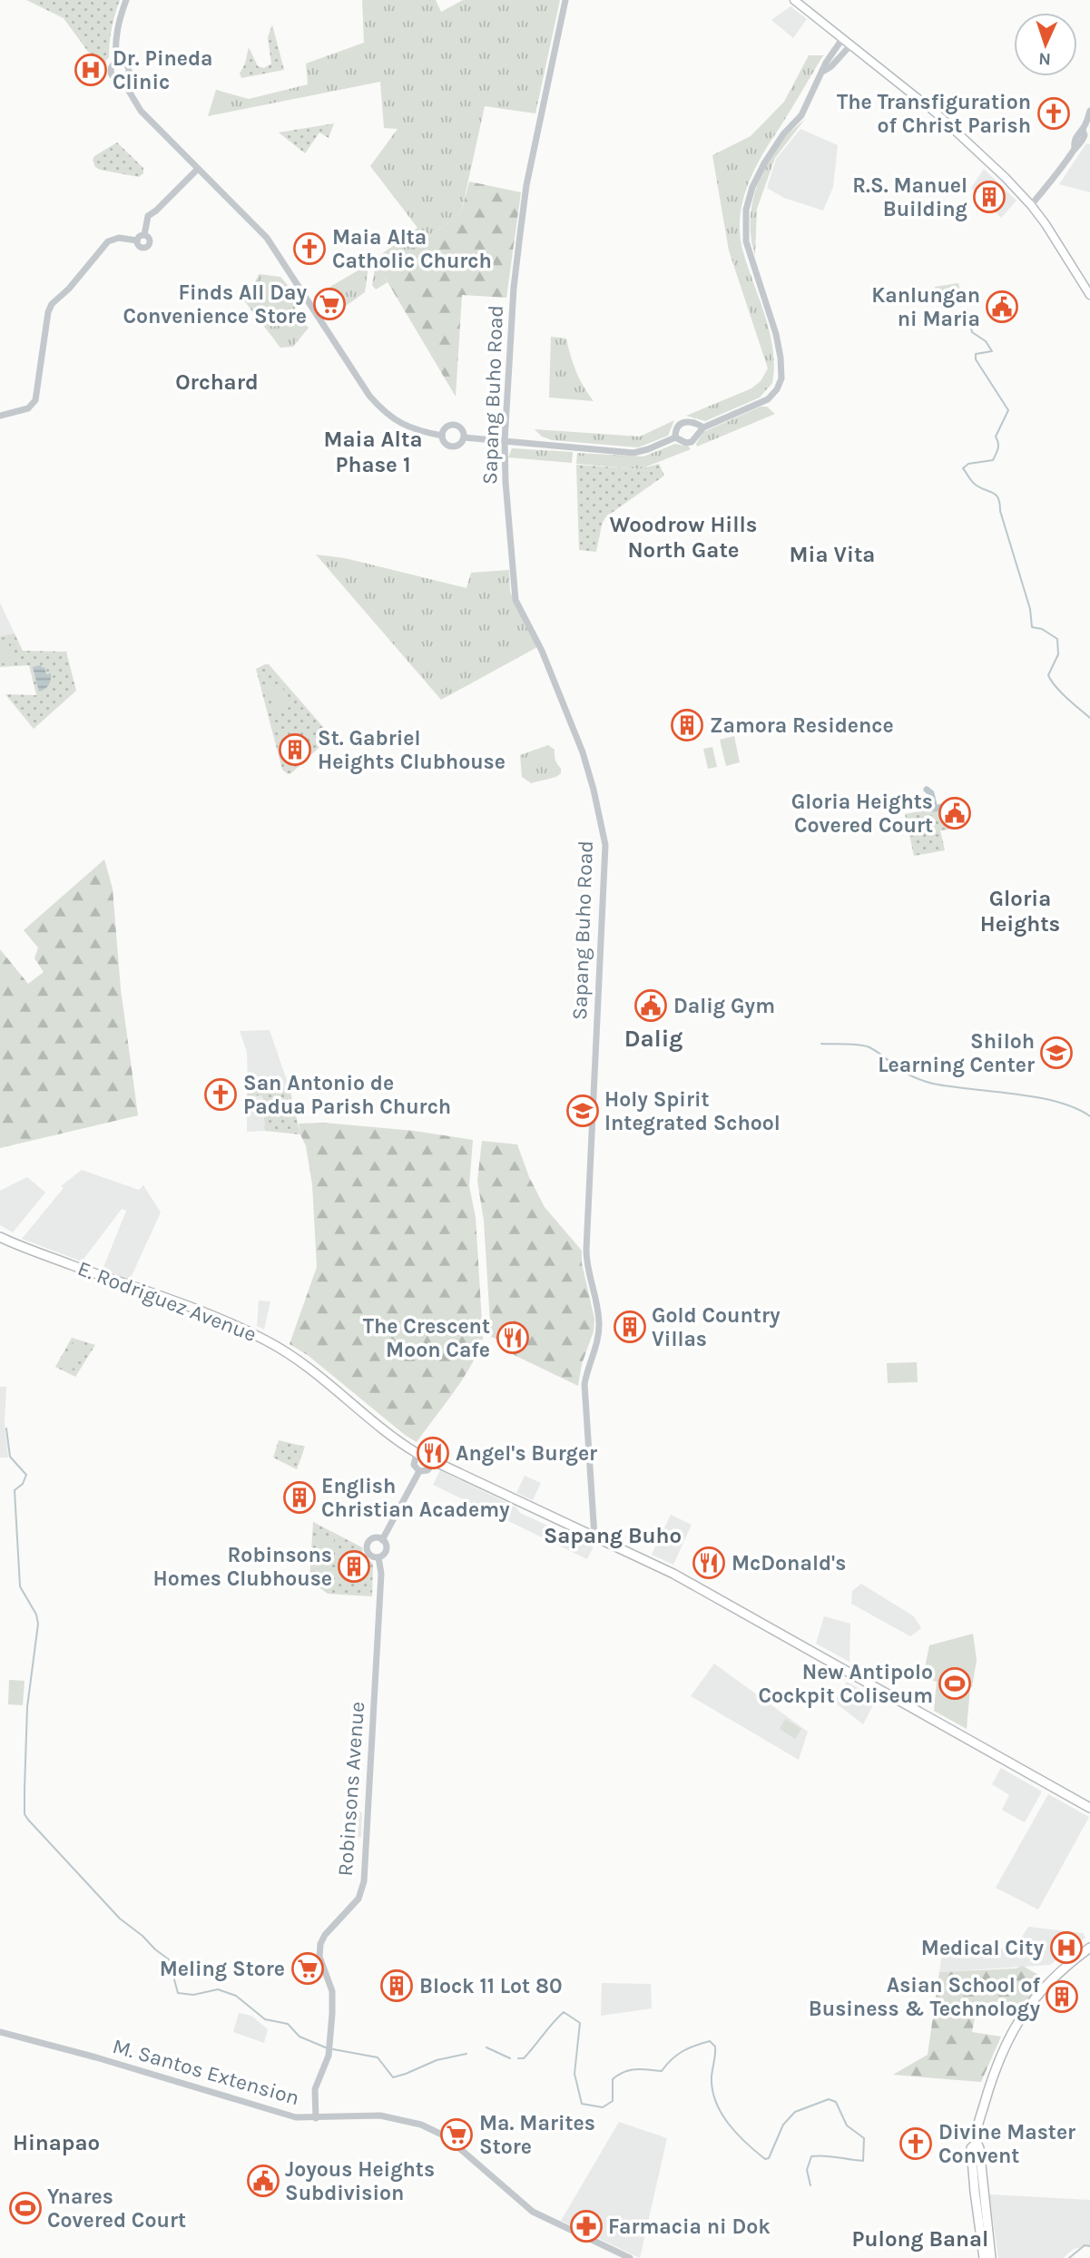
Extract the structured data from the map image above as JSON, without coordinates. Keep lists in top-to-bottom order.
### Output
{
  "streets": {
    "main road": ["E. Rodriguez Avenue"],
    "street": ["Sapang Buho Road", "Robinsons Avenue", "M. Santos Extension"]
  },
  "crossings": [
    ["Sapang Buho Road", "E. Rodriguez Avenue"],
    ["Robinsons Avenue", "M. Santos Extension"]
  ],
  "districts": [
    "Orchard",
    "Maia Alta Phase 1",
    "Woodrow Hills North Gate",
    "Mia Vita",
    "Gloria Heights",
    "Dalig",
    "Sapang Buho",
    "Hinapao",
    "Pulong Banal"
  ],
  "places": {
    "hospital": ["Dr. Pineda Clinic", "Medical City"],
    "church": [
      "The Transfiguration of Christ Parish",
      "Maia Alta Catholic Church",
      "San Antonio de Padua Parish Church",
      "Divine Master Convent"
    ],
    "building": [
      "R.S. Manuel Building",
      "Zamora Residence",
      "St. Gabriel Heights Clubhouse",
      "Gold Country Villas",
      "English Christian Academy",
      "Robinsons Homes Clubhouse",
      "Block 11 Lot 80",
      "Asian School of Business & Technology"
    ],
    "supermarket": ["Finds All Day Convenience Store", "Meling Store", "Ma. Marites Store"],
    "public building": [
      "Kanlungan ni Maria",
      "Gloria Heights Covered Court",
      "Dalig Gym",
      "Joyous Heights Subdivision"
    ],
    "school or university": ["Shiloh Learning Center", "Holy Spirit Integrated School"],
    "restaurant": ["The Crescent Moon Cafe", "Angel's Burger", "McDonald's"],
    "sports": ["New Antipolo Cockpit Coliseum", "Ynares Covered Court"],
    "pharmacy": ["Farmacia ni Dok"]
  },
  "north": "bottom"
}
